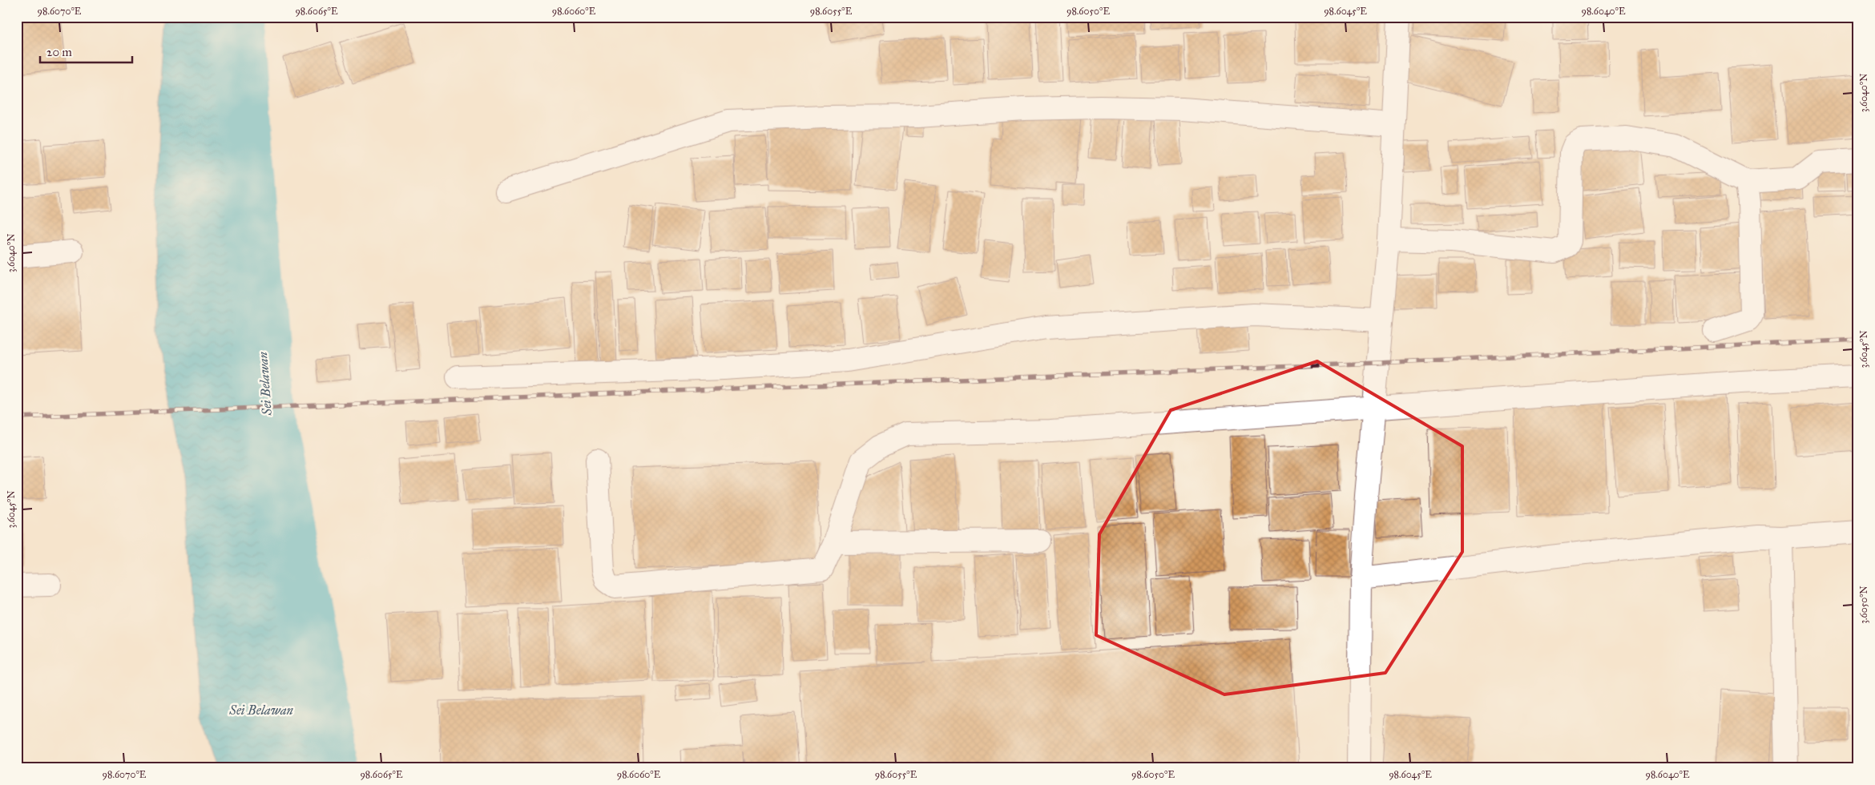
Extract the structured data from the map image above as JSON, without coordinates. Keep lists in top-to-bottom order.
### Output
{
  "water": ["Sei Belawan"],
  "scale_bar": "20 m",
  "coordinates": [
    "98.6070°E",
    "98.6065°E",
    "98.6060°E",
    "98.6055°E",
    "98.6050°E",
    "98.6045°E",
    "98.6040°E",
    "3.6040°N",
    "3.6045°N",
    "3.6050°N"
  ]
}
